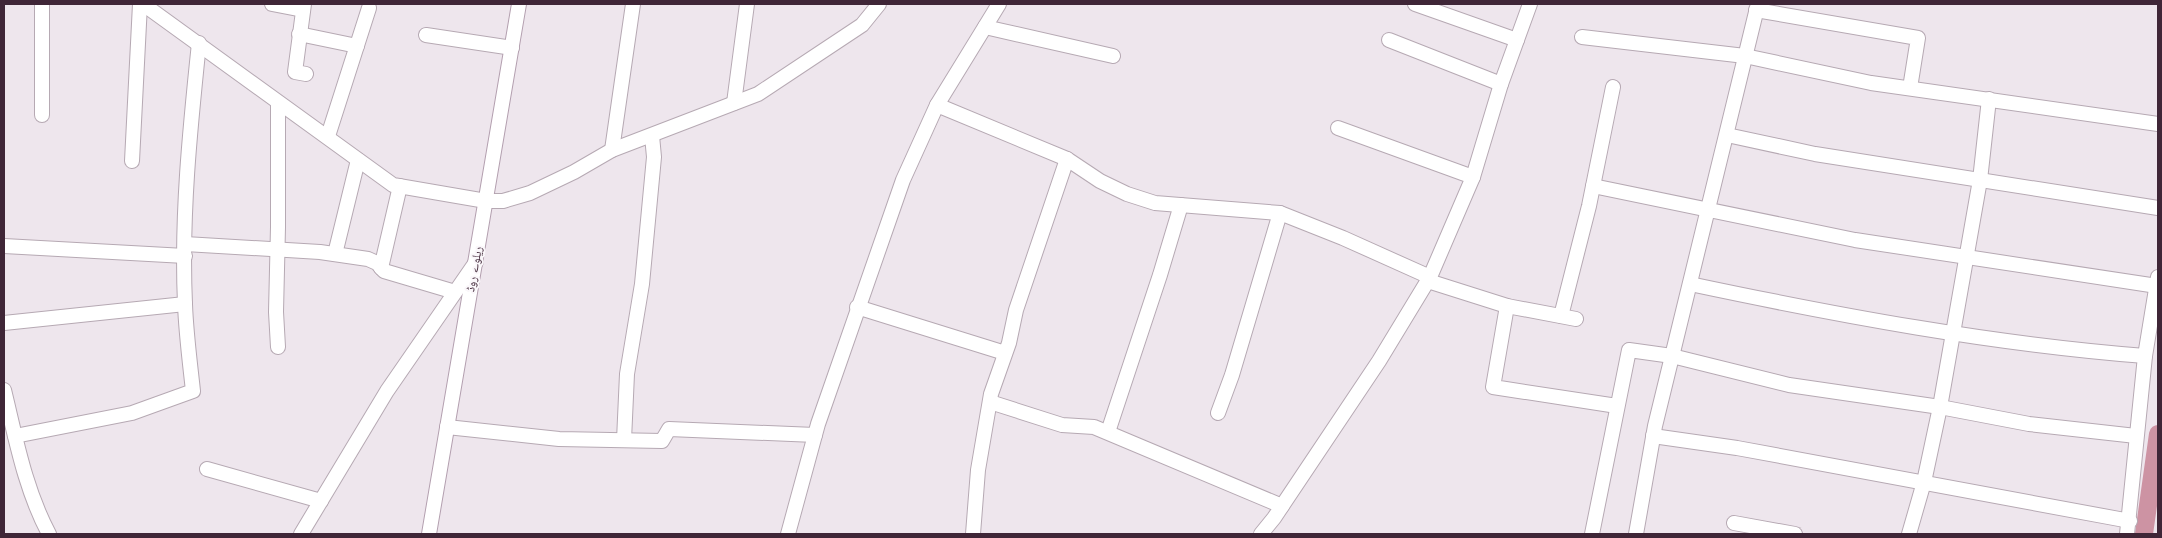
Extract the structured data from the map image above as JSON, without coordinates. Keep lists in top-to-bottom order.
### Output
{
  "streets": {
    "street": ["ریلوے روڈ"]
  }
}
